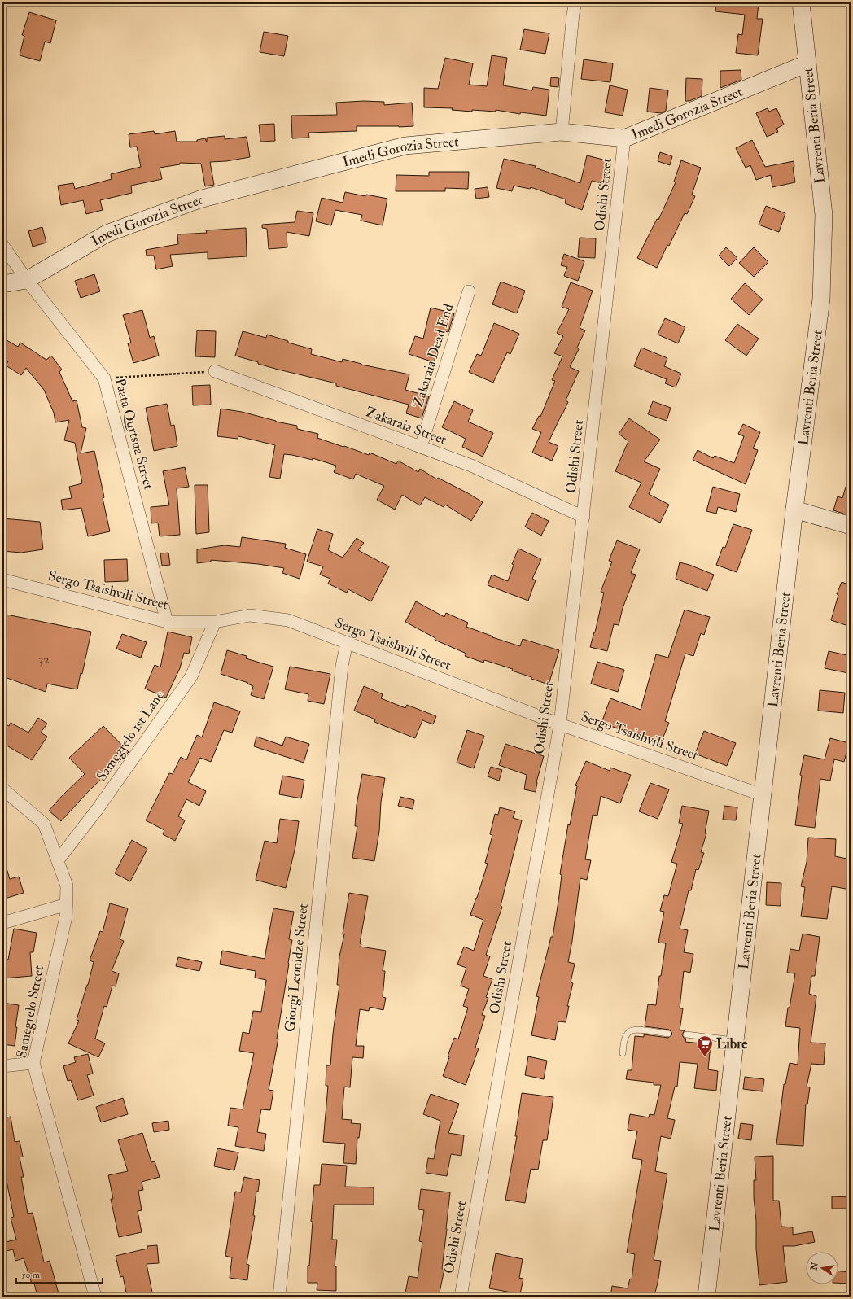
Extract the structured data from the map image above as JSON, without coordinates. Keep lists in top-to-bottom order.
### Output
{
  "streets": {
    "main road": ["Imedi Gorozia Street", "Lavrenti Beria Street"],
    "street": [
      "Odishi Street",
      "Zakaraia Dead End",
      "Zakaraia Street",
      "Paata Qurtsua Street",
      "Sergo Tsaishvili Street",
      "Samegrelo 1st Lane",
      "Giorgi Leonidze Street",
      "Samegrelo Street"
    ]
  },
  "crossings": [
    ["Imedi Gorozia Street", "Lavrenti Beria Street"],
    ["Imedi Gorozia Street", "Odishi Street"],
    ["Imedi Gorozia Street", "Paata Qurtsua Street"],
    ["Lavrenti Beria Street", "Sergo Tsaishvili Street"],
    ["Odishi Street", "Zakaraia Street"],
    ["Odishi Street", "Sergo Tsaishvili Street"],
    ["Zakaraia Dead End", "Zakaraia Street"],
    ["Paata Qurtsua Street", "Sergo Tsaishvili Street"],
    ["Sergo Tsaishvili Street", "Samegrelo 1st Lane"],
    ["Sergo Tsaishvili Street", "Giorgi Leonidze Street"],
    ["Samegrelo 1st Lane", "Samegrelo Street"]
  ],
  "places": {
    "supermarket": ["Libre"]
  },
  "house_numbers": ["32"],
  "scale_bar": "50 m",
  "north": "left"
}
